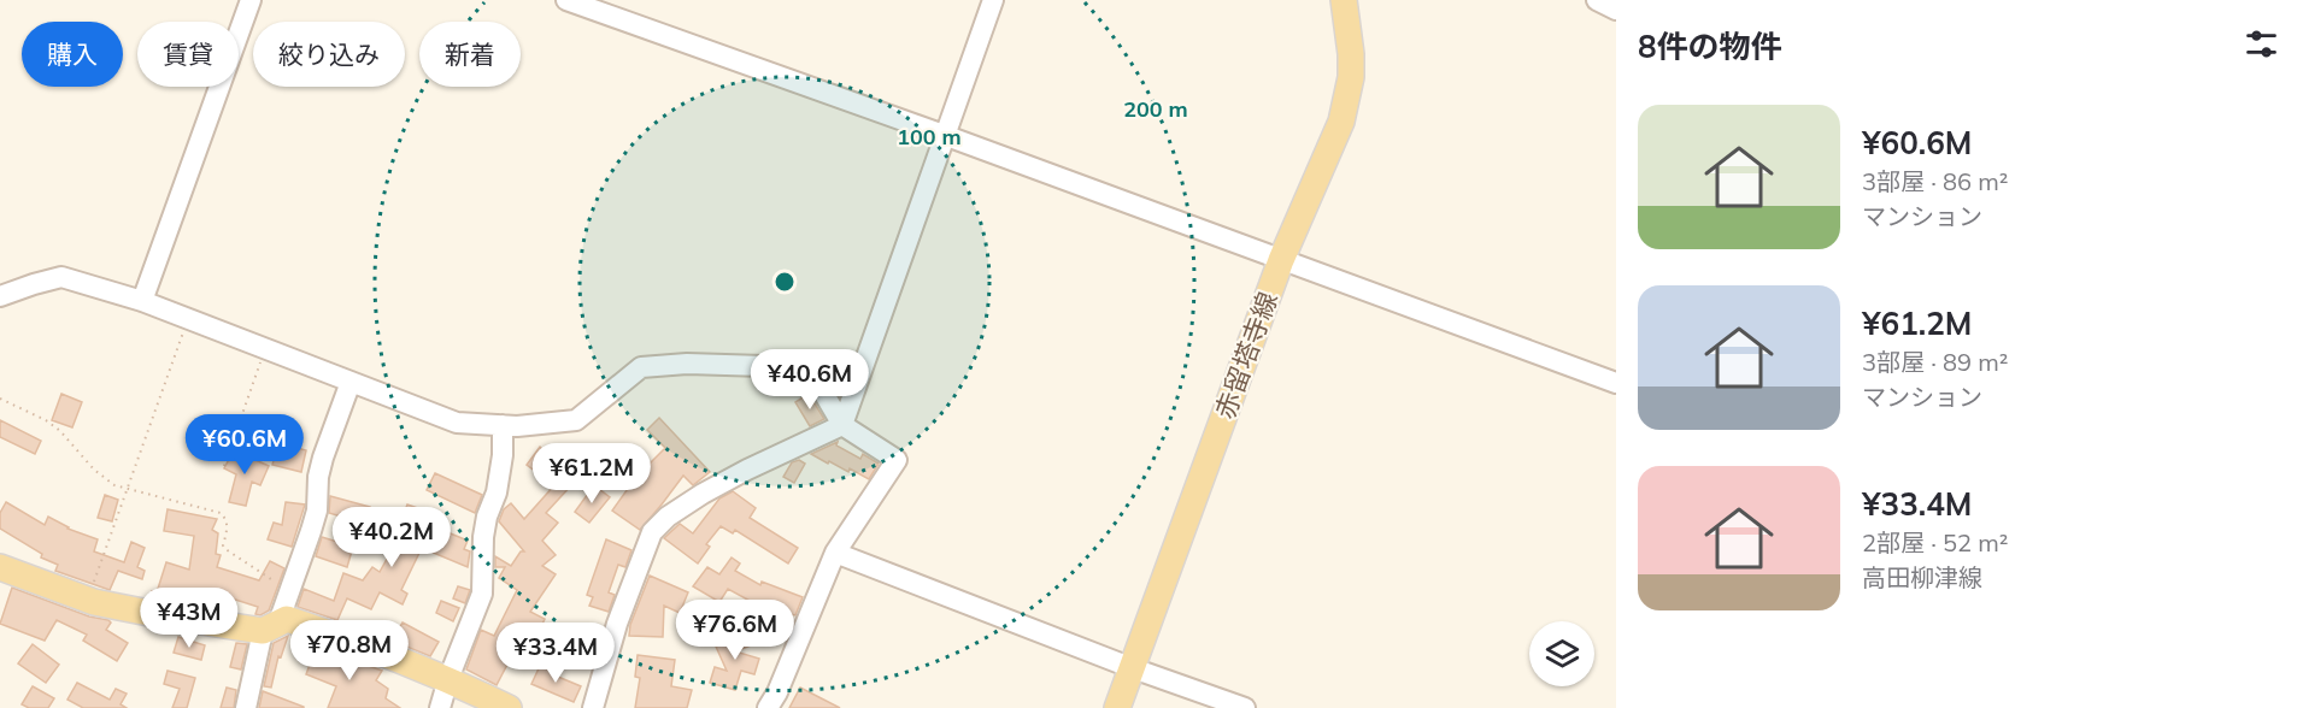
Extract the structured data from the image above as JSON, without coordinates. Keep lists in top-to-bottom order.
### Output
{
  "streets": {
    "main road": ["赤留塔寺線"]
  },
  "page": {
    "heading": "8件の物件",
    "chip": [
      "購入",
      "賃貸",
      "絞り込み",
      "新着"
    ],
    "list": [
      {
        "name": "¥60.6M",
        "note": "3部屋 · 86 m² · マンション"
      },
      {
        "name": "¥61.2M",
        "note": "3部屋 · 89 m² · マンション"
      },
      {
        "name": "¥33.4M",
        "note": "2部屋 · 52 m² · 高田柳津線"
      }
    ],
    "price": [
      "¥40.6M",
      "¥60.6M",
      "¥61.2M",
      "¥40.2M",
      "¥43M",
      "¥76.6M",
      "¥70.8M",
      "¥33.4M"
    ]
  },
  "rings": ["200 m", "100 m"]
}
